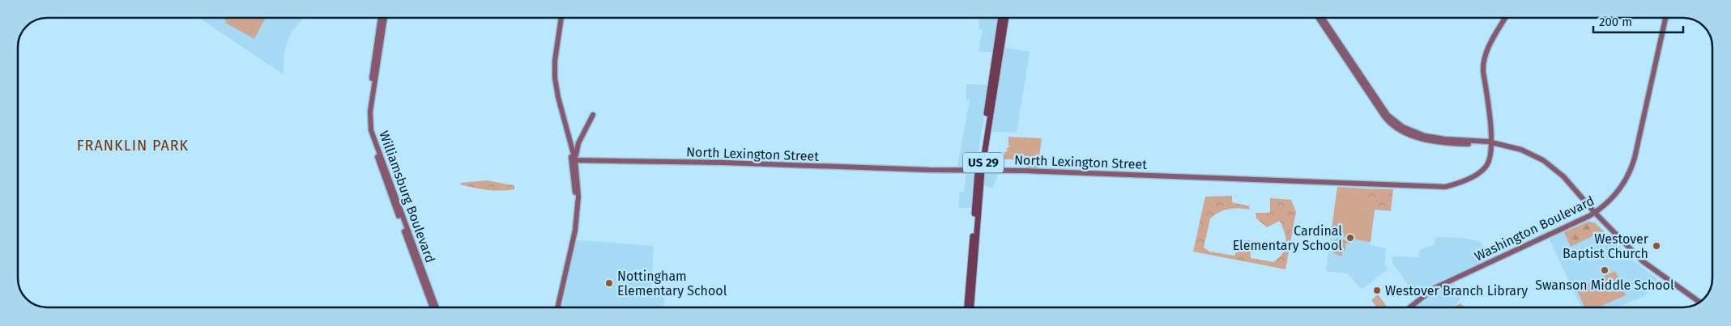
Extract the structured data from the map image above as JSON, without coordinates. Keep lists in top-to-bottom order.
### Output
{
  "streets": {
    "main road": ["US 29"],
    "street": ["North Lexington Street", "Williamsburg Boulevard", "Washington Boulevard"]
  },
  "crossings": [
    ["North Lexington Street", "US 29"]
  ],
  "districts": ["FRANKLIN PARK"],
  "places": [
    "Cardinal Elementary School",
    "Westover Baptist Church",
    "Swanson Middle School",
    "Nottingham Elementary School",
    "Westover Branch Library"
  ],
  "scale_bar": "200 m"
}
